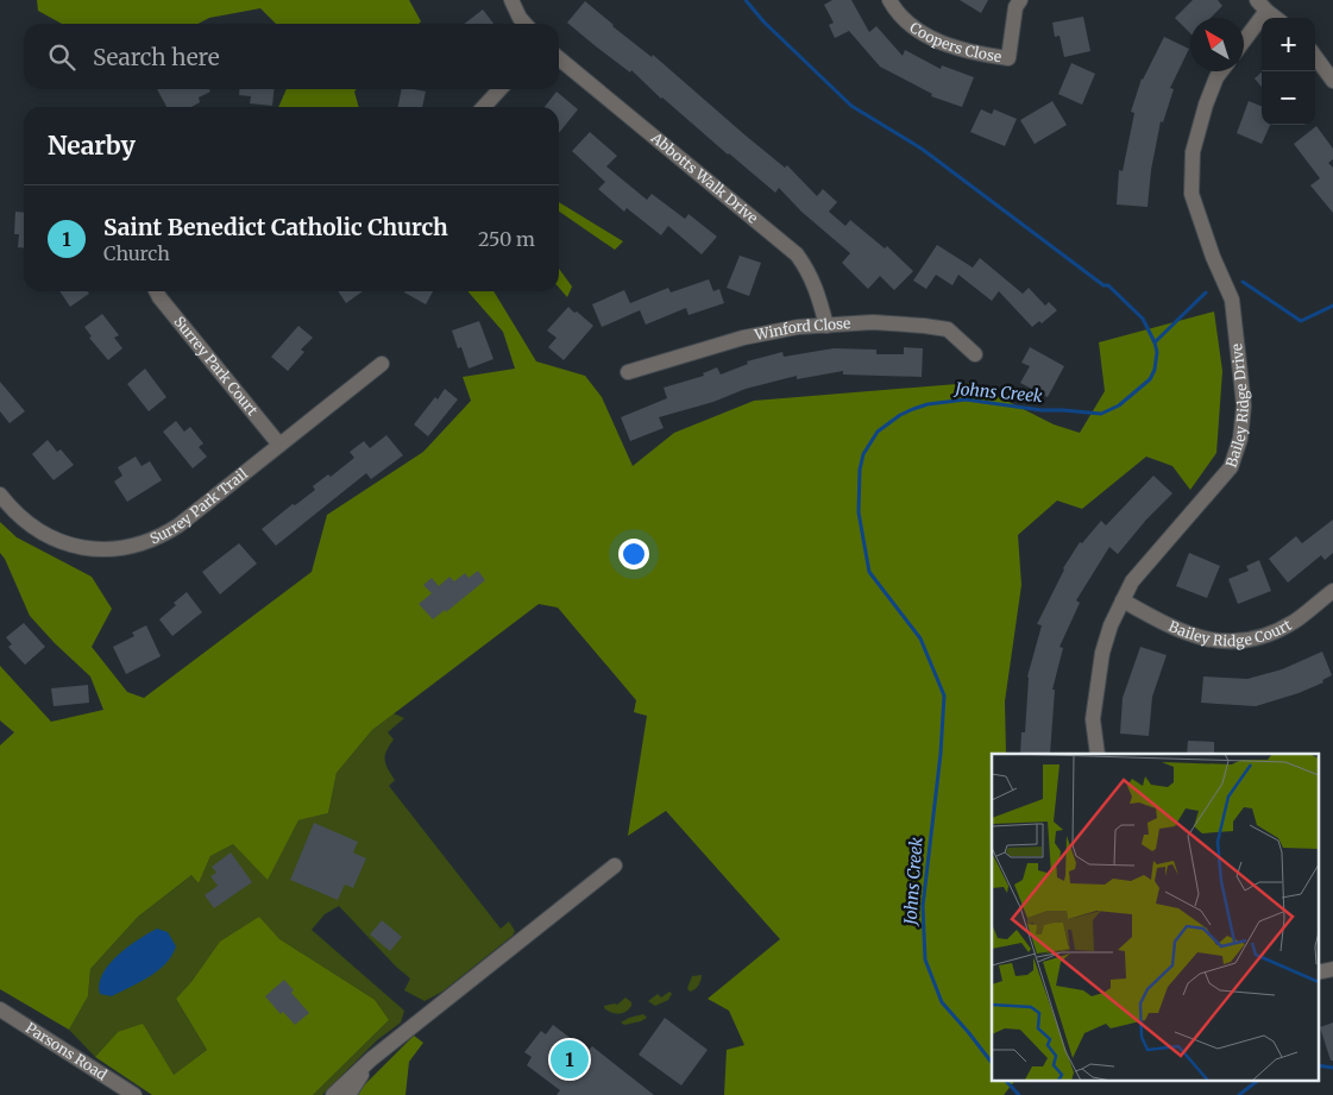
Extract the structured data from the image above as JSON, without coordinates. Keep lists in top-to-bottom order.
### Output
{
  "streets": {
    "street": [
      "Coopers Close",
      "Abbotts Walk Drive",
      "Winford Close",
      "Surrey Park Court",
      "Bailey Ridge Drive",
      "Surrey Park Trail",
      "Bailey Ridge Court",
      "Parsons Road"
    ]
  },
  "crossings": [
    ["Abbotts Walk Drive", "Winford Close"],
    ["Surrey Park Court", "Surrey Park Trail"],
    ["Bailey Ridge Drive", "Bailey Ridge Court"]
  ],
  "water": ["Johns Creek"],
  "north": "top left",
  "page": {
    "map_buttons": ["+", "−"],
    "search": "Search here",
    "heading": "Nearby",
    "list": [
      {
        "mark": "1",
        "name": "Saint Benedict Catholic Church",
        "note": "Church",
        "value": "250 m"
      }
    ],
    "pins": "1"
  }
}
